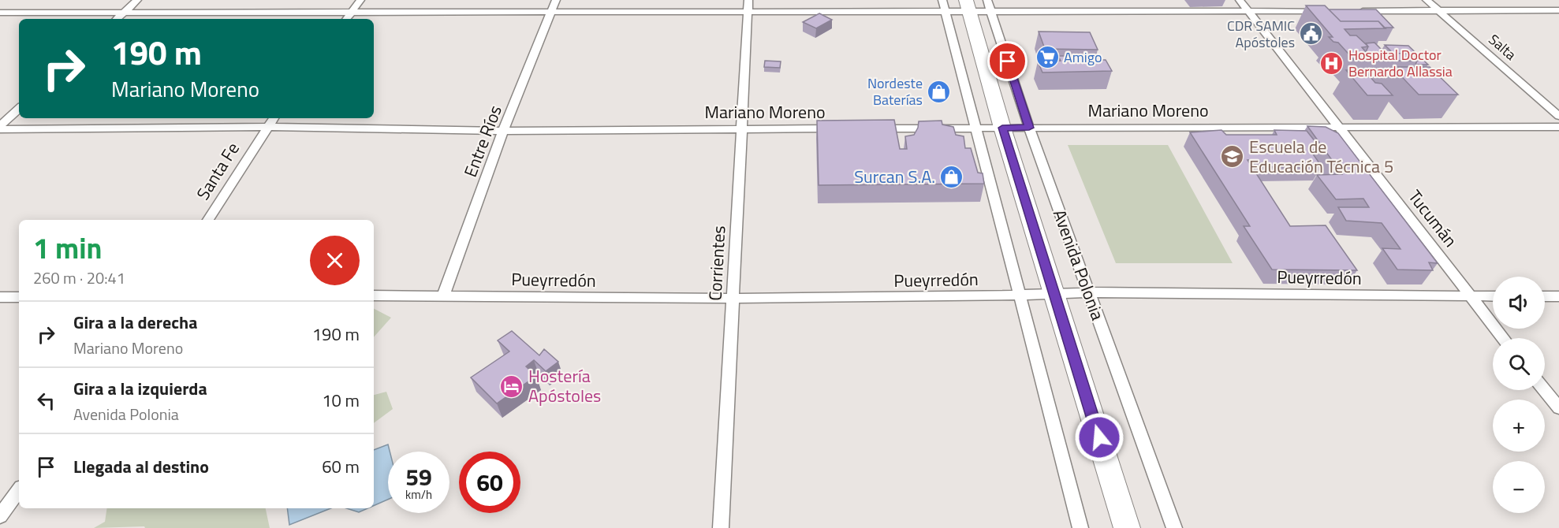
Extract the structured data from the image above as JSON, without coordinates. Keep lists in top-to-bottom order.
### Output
{
  "streets": {
    "main road": ["Avenida Polonia"],
    "street": [
      "Salta",
      "Mariano Moreno",
      "Entre Ríos",
      "Santa Fe",
      "Tucumán",
      "Corrientes",
      "Pueyrredón"
    ]
  },
  "crossings": [
    ["Mariano Moreno", "Entre Ríos"],
    ["Mariano Moreno", "Santa Fe"],
    ["Mariano Moreno", "Tucumán"],
    ["Mariano Moreno", "Corrientes"],
    ["Mariano Moreno", "Avenida Polonia"],
    ["Entre Ríos", "Pueyrredón"],
    ["Tucumán", "Pueyrredón"],
    ["Corrientes", "Pueyrredón"],
    ["Avenida Polonia", "Pueyrredón"]
  ],
  "places": {
    "public building": ["CDR SAMIC Apóstoles"],
    "supermarket": ["Amigo"],
    "hospital": ["Hospital Doctor Bernardo Allassia"],
    "shop": ["Nordeste Baterías", "Surcan S.A."],
    "school or university": ["Escuela de Educación Técnica 5"],
    "hotel": ["Hostería Apóstoles"]
  },
  "page": {
    "turn": ["190 m", "Mariano Moreno"],
    "heading": ["1 min", "260 m · 20:41"],
    "map_buttons": ["+", "−"],
    "list": [
      {
        "name": "Gira a la derecha",
        "note": "Mariano Moreno",
        "value": "190 m"
      },
      {
        "name": "Gira a la izquierda",
        "note": "Avenida Polonia",
        "value": "10 m"
      },
      {
        "name": "Llegada al destino",
        "value": "60 m"
      }
    ],
    "speed": "59 km/h",
    "limit": "60"
  }
}
